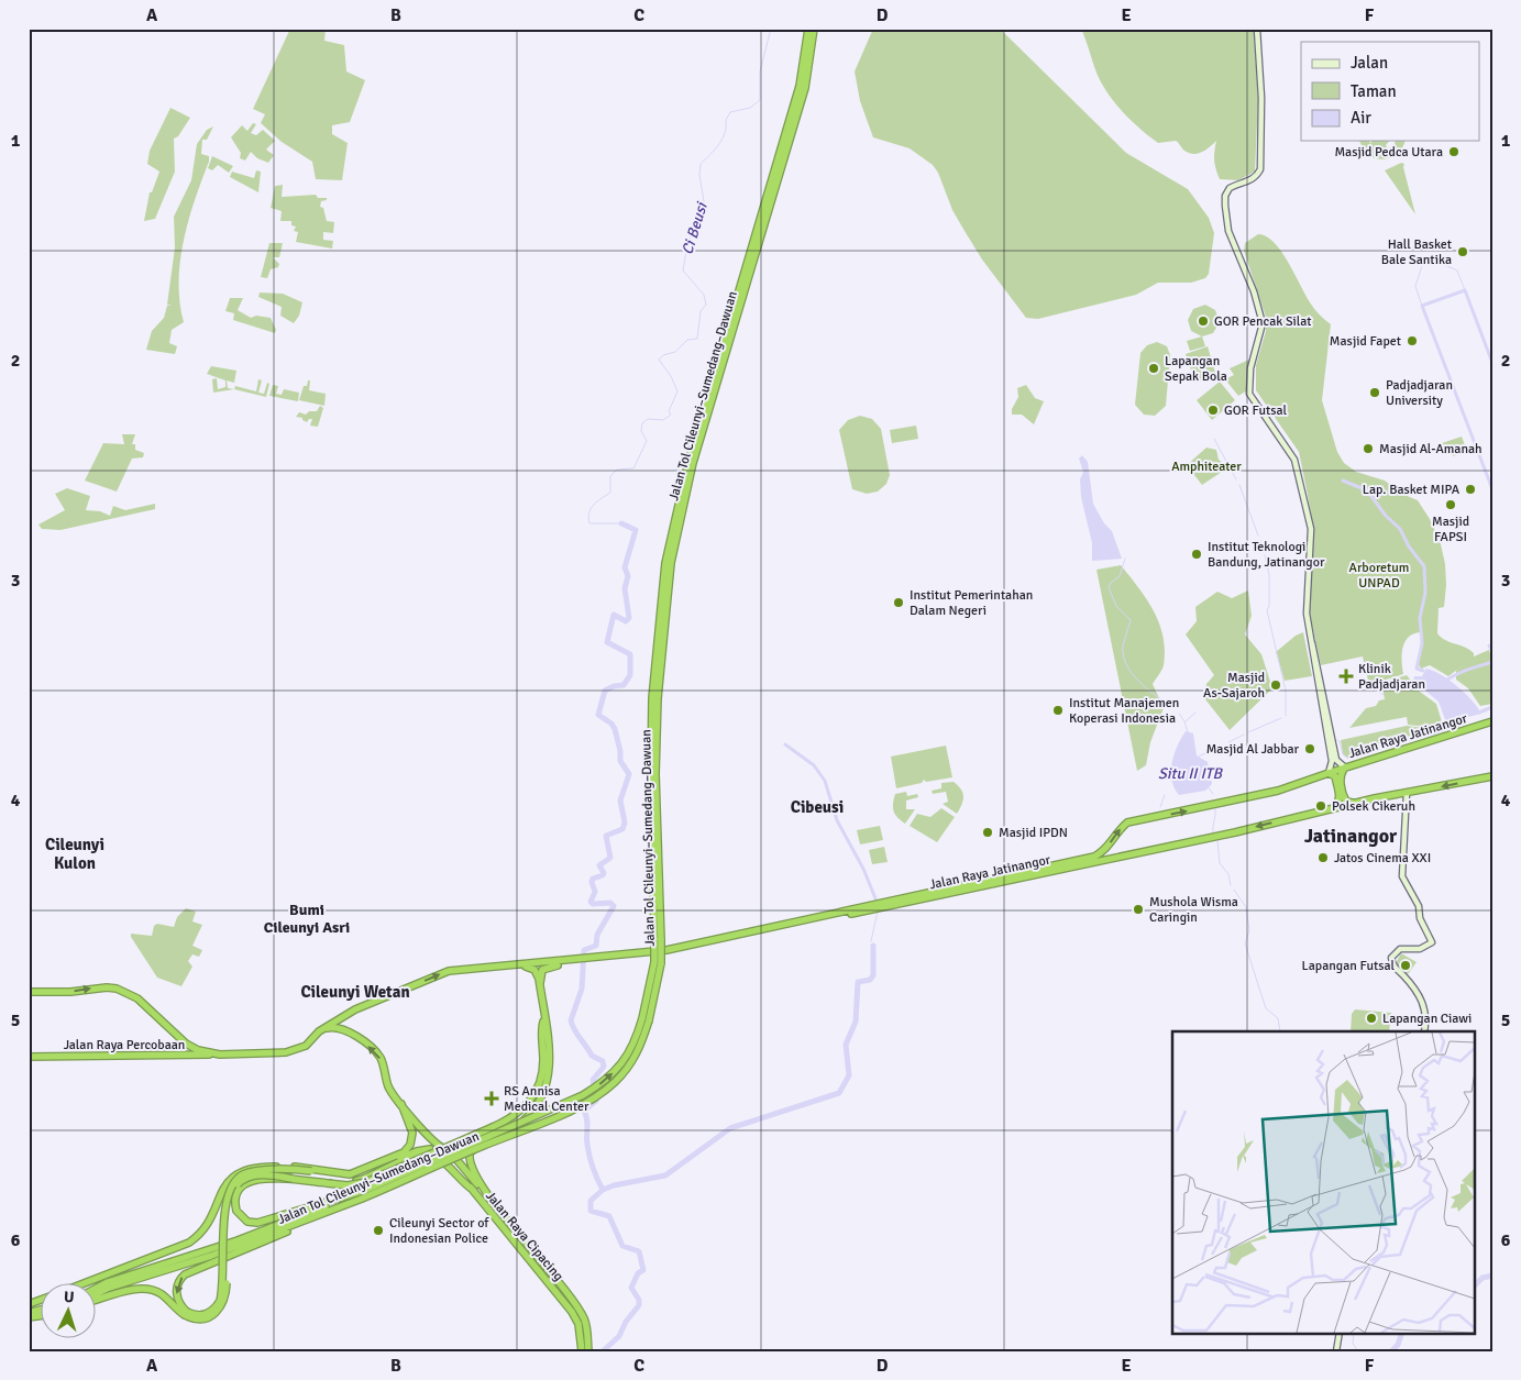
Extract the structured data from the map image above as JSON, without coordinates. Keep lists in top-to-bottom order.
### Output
{
  "streets": {
    "highway": [
      "Jalan Tol Cileunyi–Sumedang–Dawuan",
      "Jalan Raya Jatinangor",
      "Jalan Raya Percobaan",
      "Jalan Raya Cipacing"
    ]
  },
  "crossings": [
    ["Jalan Raya Jatinangor", "Jalan Raya Percobaan"]
  ],
  "districts": [
    "Cibeusi",
    "Jatinangor",
    "Cileunyi Kulon",
    "Bumi Cileunyi Asri",
    "Cileunyi Wetan"
  ],
  "water": ["Ci Beusi", "Situ II ITB"],
  "parks": ["Amphiteater", "Arboretum UNPAD"],
  "places": {
    "other": [
      "Masjid Pedca Utara",
      "Hall Basket Bale Santika",
      "GOR Pencak Silat",
      "Masjid Fapet",
      "Lapangan Sepak Bola",
      "Padjadjaran University",
      "GOR Futsal",
      "Masjid Al-Amanah",
      "Lap. Basket MIPA",
      "Masjid FAPSI",
      "Institut Teknologi Bandung, Jatinangor",
      "Institut Pemerintahan Dalam Negeri",
      "Masjid As-Sajaroh",
      "Institut Manajemen Koperasi Indonesia",
      "Masjid Al Jabbar",
      "Polsek Cikeruh",
      "Masjid IPDN",
      "Jatos Cinema XXI",
      "Mushola Wisma Caringin",
      "Lapangan Futsal",
      "Lapangan Ciawi",
      "Cileunyi Sector of Indonesian Police"
    ],
    "health": ["Klinik Padjadjaran", "RS Annisa Medical Center"]
  },
  "legend": ["Jalan", "Taman", "Air"],
  "north": "top",
  "grid": {
    "columns": [
      "A",
      "B",
      "C",
      "D",
      "E",
      "F"
    ],
    "rows": [
      "1",
      "2",
      "3",
      "4",
      "5",
      "6"
    ]
  }
}
